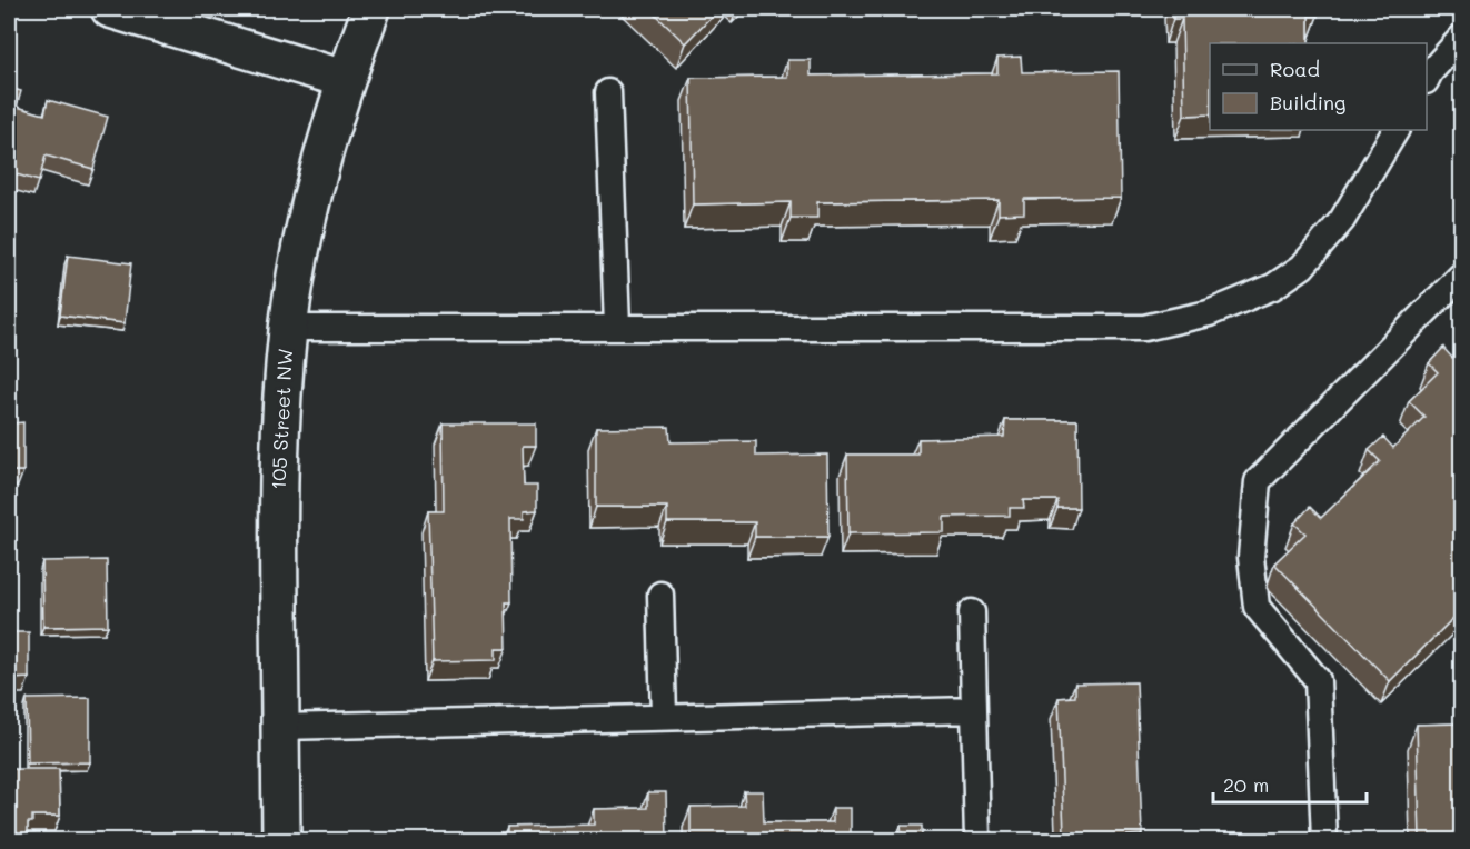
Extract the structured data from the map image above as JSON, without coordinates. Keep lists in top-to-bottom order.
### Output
{
  "streets": {
    "street": ["105 Street NW"]
  },
  "legend": ["Road", "Building"],
  "scale_bar": "20 m"
}
